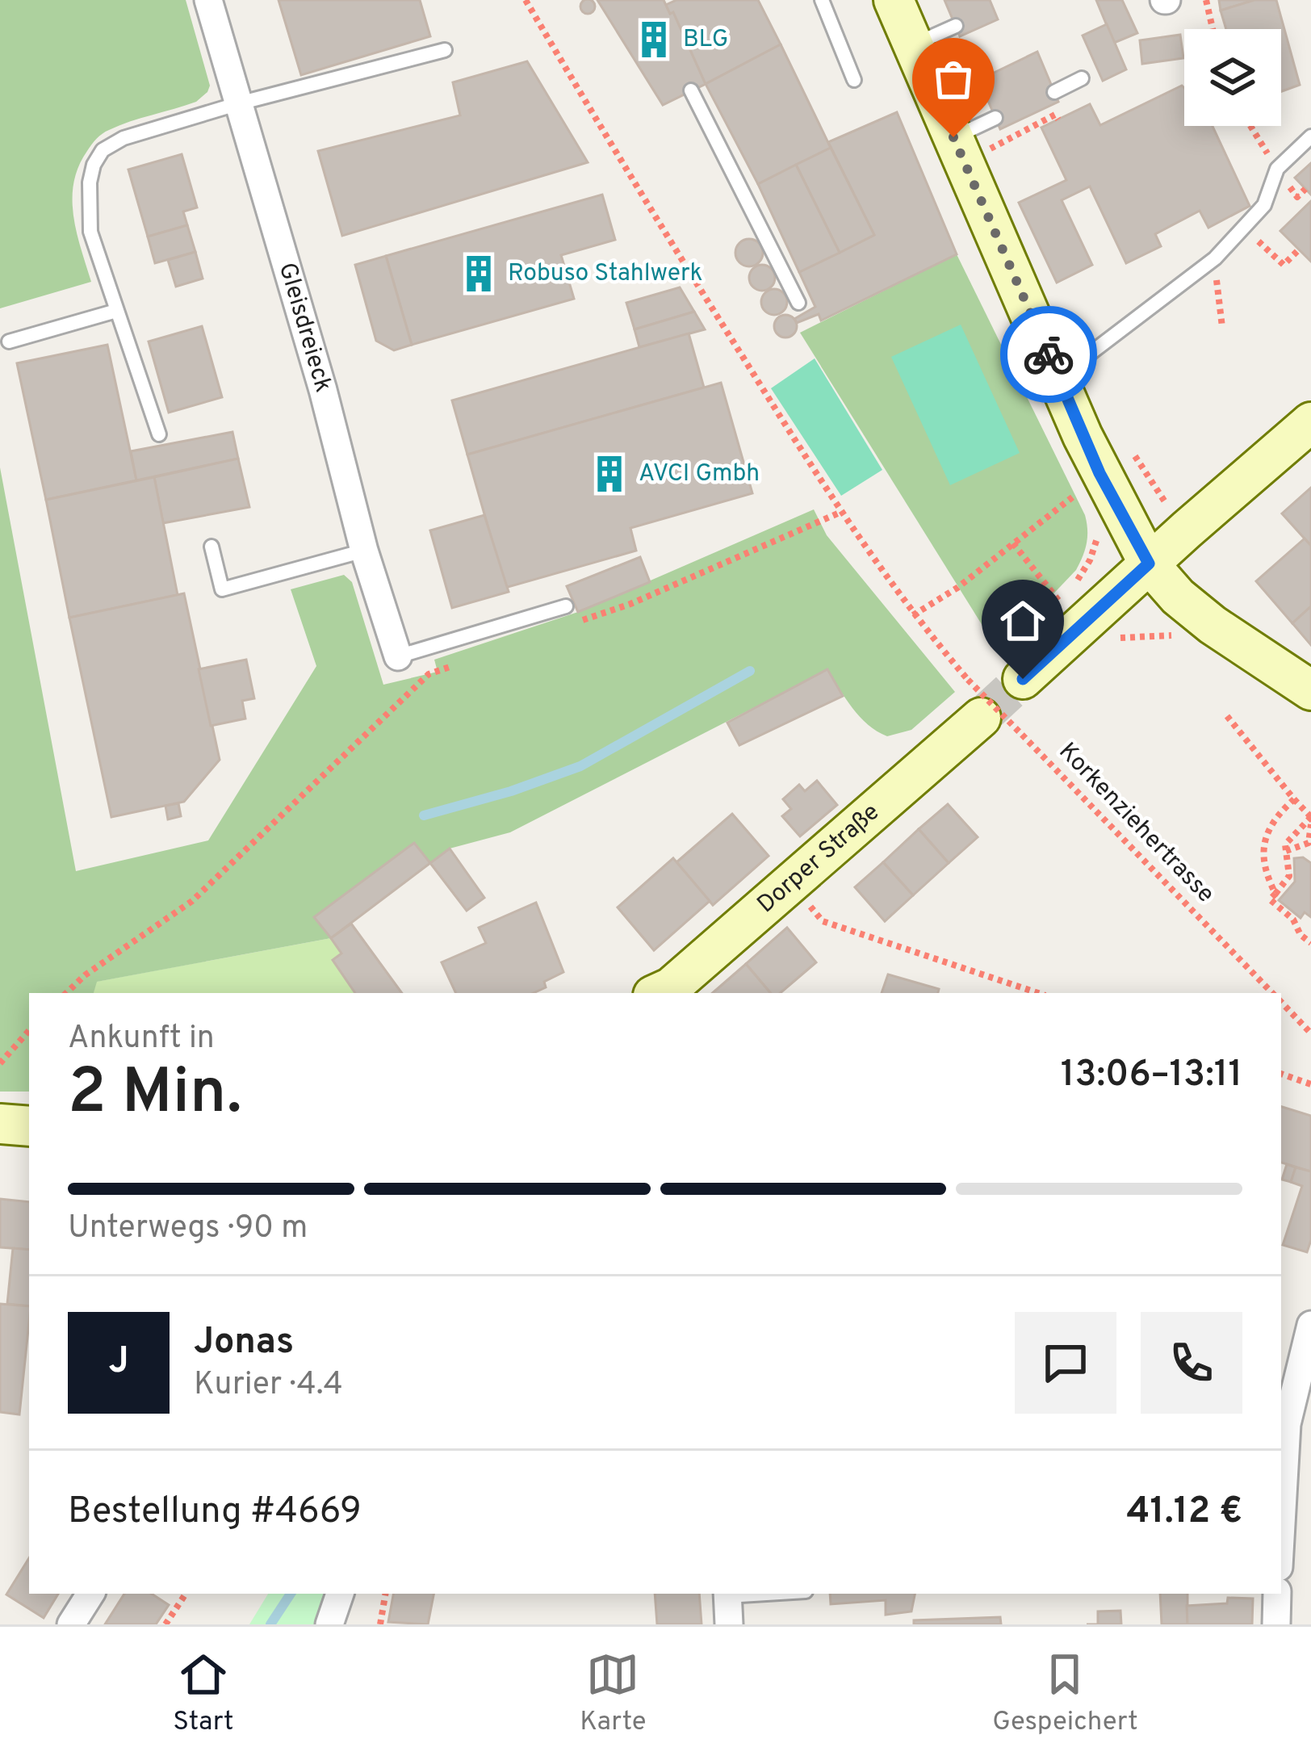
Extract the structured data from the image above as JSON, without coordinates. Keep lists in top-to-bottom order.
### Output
{
  "streets": {
    "street": ["Gleisdreieck", "Dorper Straße"],
    "path": ["Korkenziehertrasse"]
  },
  "places": {
    "building": ["BLG", "Robuso Stahlwerk", "AVCI Gmbh"]
  },
  "page": {
    "heading": ["2 Min.", "Ankunft in", "13:06–13:11"],
    "panel": [
      "Jonas",
      "Kurier · 4.4",
      "Bestellung #4669",
      "41.12 €"
    ],
    "bar": "Unterwegs · 90 m",
    "round": "J",
    "tabs": ["Start", "Karte", "Gespeichert"]
  }
}
